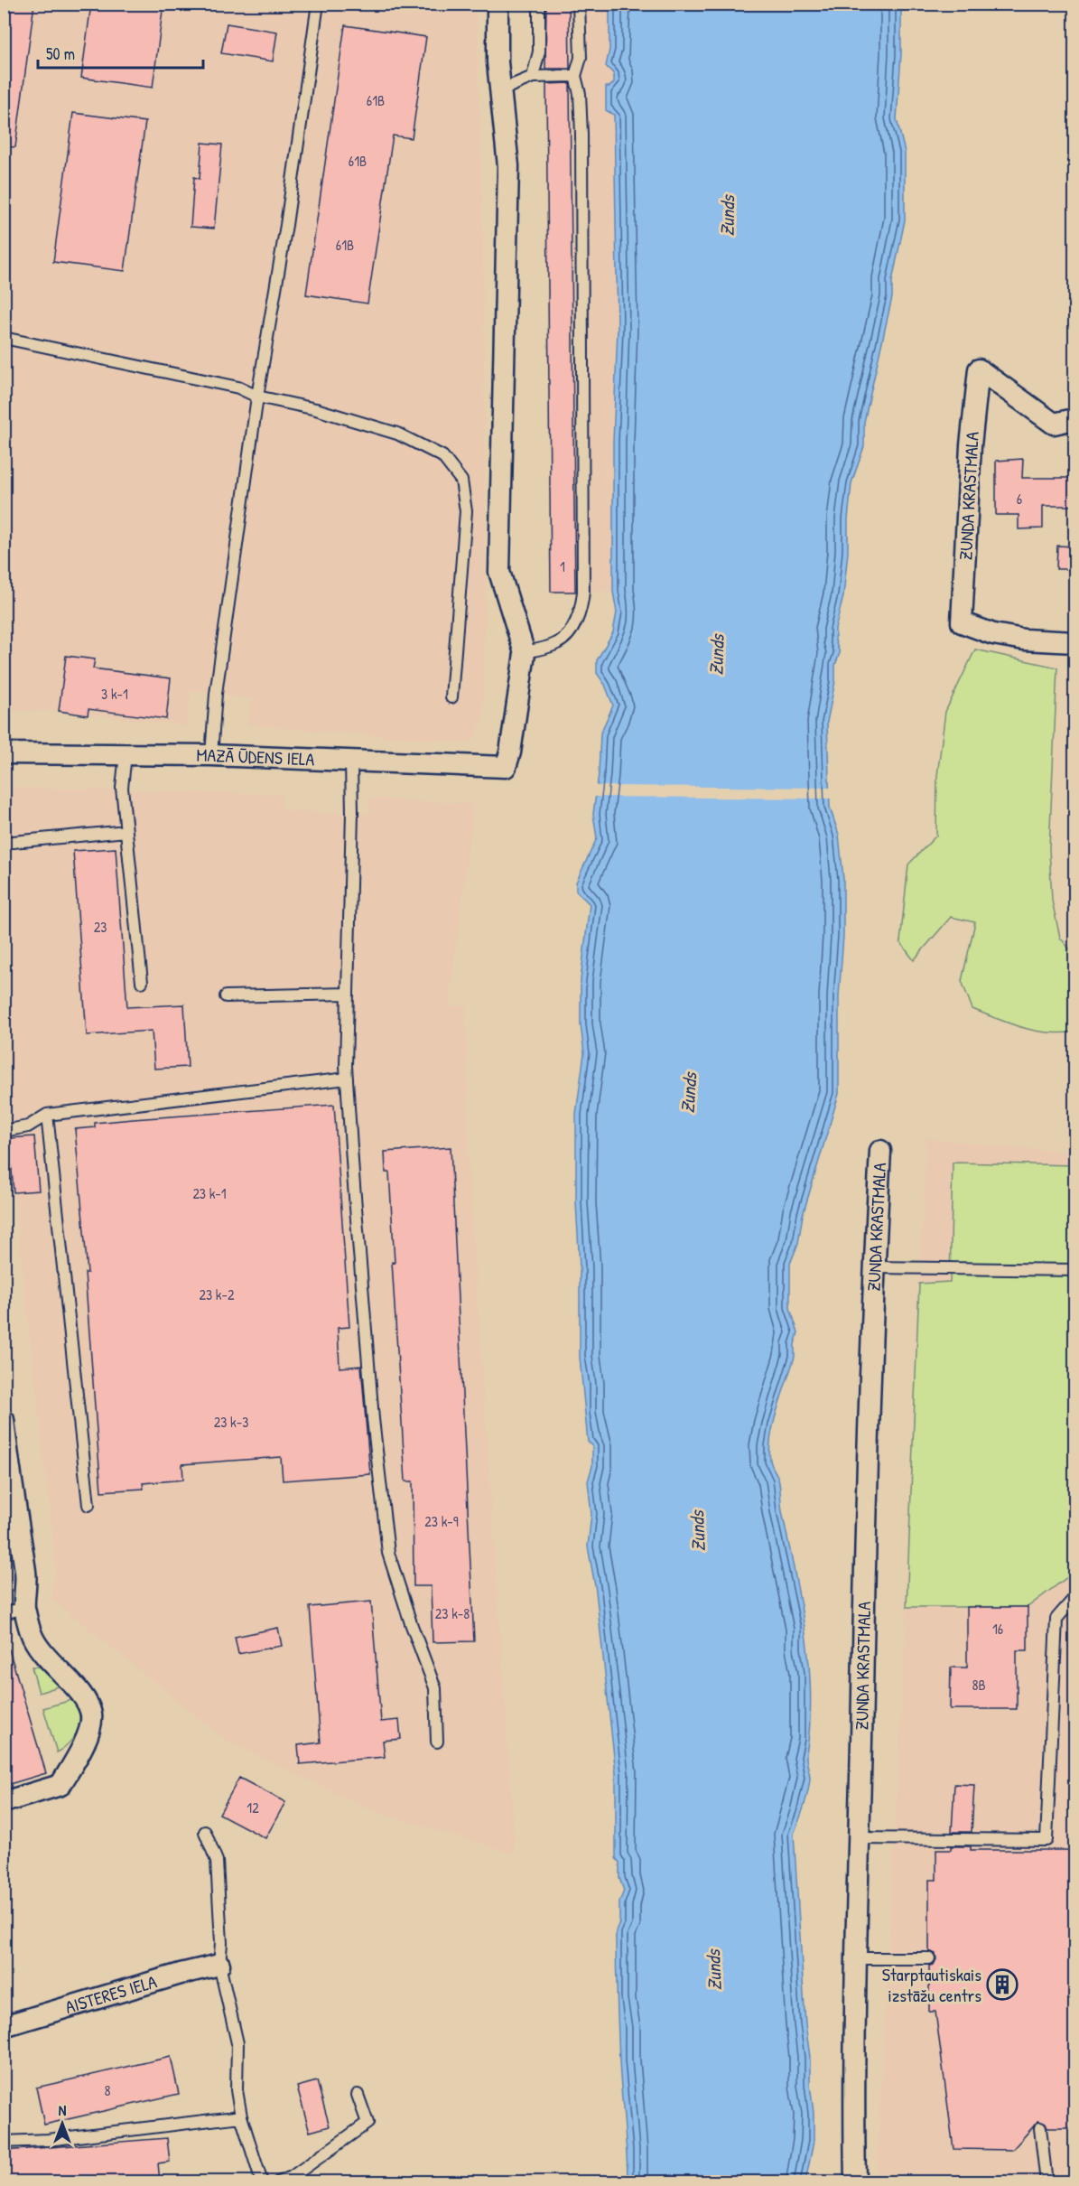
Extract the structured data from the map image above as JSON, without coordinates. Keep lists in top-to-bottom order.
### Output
{
  "streets": {
    "street": ["ZUNDA KRASTMALA", "MAZĀ ŪDENS IELA", "AISTERES IELA"]
  },
  "water": ["Zunds"],
  "places": {
    "building": ["Starptautiskais izstāžu centrs"]
  },
  "house_numbers": [
    "61B",
    "61B",
    "61B",
    "6",
    "1",
    "3 k-1",
    "23",
    "23 k-1",
    "23 k-2",
    "23 k-3",
    "23 k-9",
    "23 k-8",
    "16",
    "8B",
    "12",
    "8"
  ],
  "scale_bar": "50 m",
  "north": "top"
}
